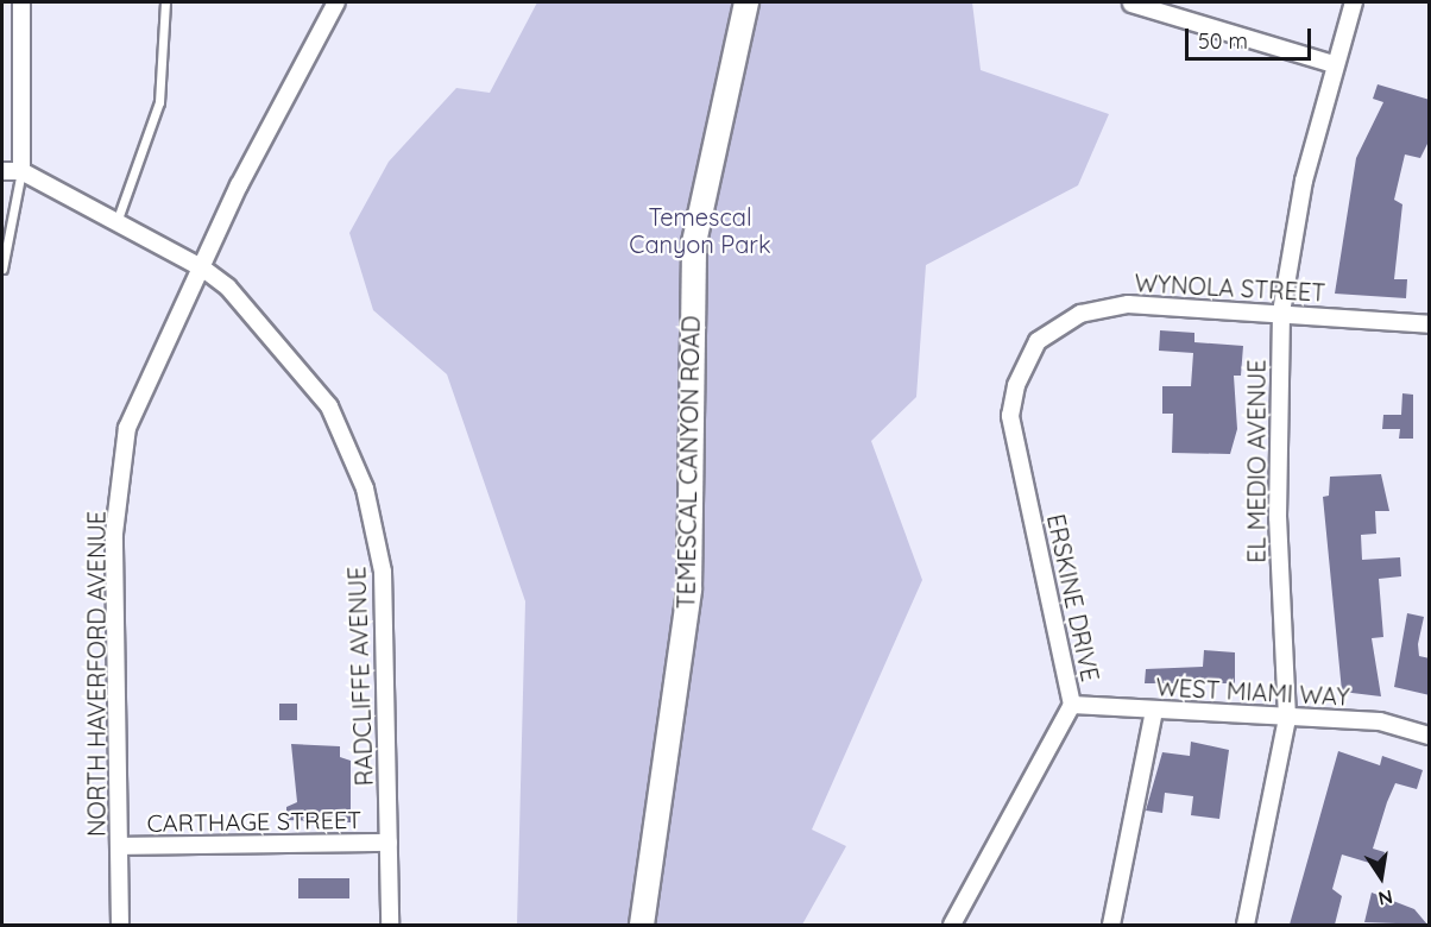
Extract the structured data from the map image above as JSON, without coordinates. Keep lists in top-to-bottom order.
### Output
{
  "streets": {
    "main road": ["TEMESCAL CANYON ROAD"],
    "street": [
      "WYNOLA STREET",
      "EL MEDIO AVENUE",
      "ERSKINE DRIVE",
      "NORTH HAVERFORD AVENUE",
      "RADCLIFFE AVENUE",
      "WEST MIAMI WAY",
      "CARTHAGE STREET"
    ]
  },
  "crossings": [
    ["WYNOLA STREET", "EL MEDIO AVENUE"],
    ["WYNOLA STREET", "ERSKINE DRIVE"],
    ["EL MEDIO AVENUE", "WEST MIAMI WAY"],
    ["ERSKINE DRIVE", "WEST MIAMI WAY"],
    ["NORTH HAVERFORD AVENUE", "RADCLIFFE AVENUE"],
    ["NORTH HAVERFORD AVENUE", "CARTHAGE STREET"],
    ["RADCLIFFE AVENUE", "CARTHAGE STREET"]
  ],
  "parks": ["Temescal Canyon Park"],
  "scale_bar": "50 m",
  "north": "bottom"
}
